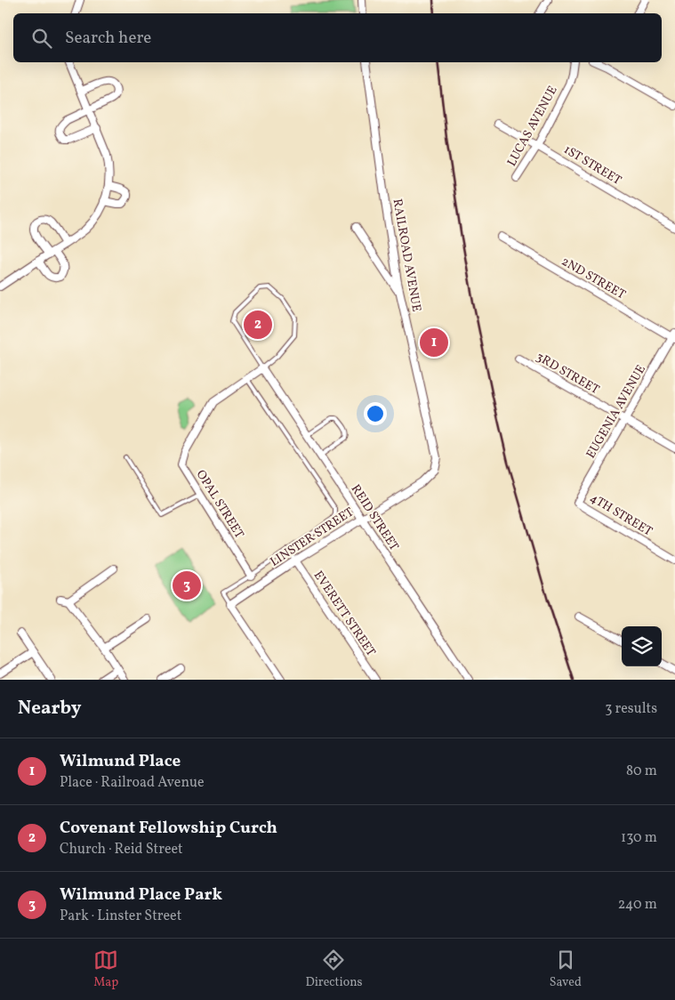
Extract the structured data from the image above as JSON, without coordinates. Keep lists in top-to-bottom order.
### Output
{
  "streets": {
    "street": [
      "LUCAS AVENUE",
      "1ST STREET",
      "RAILROAD AVENUE",
      "2ND STREET",
      "3RD STREET",
      "EUGENIA AVENUE",
      "OPAL STREET",
      "4TH STREET",
      "REID STREET",
      "LINSTER STREET",
      "EVERETT STREET"
    ]
  },
  "crossings": [
    ["LUCAS AVENUE", "1ST STREET"],
    ["RAILROAD AVENUE", "LINSTER STREET"],
    ["2ND STREET", "EUGENIA AVENUE"],
    ["3RD STREET", "EUGENIA AVENUE"],
    ["EUGENIA AVENUE", "4TH STREET"],
    ["OPAL STREET", "REID STREET"],
    ["REID STREET", "LINSTER STREET"],
    ["LINSTER STREET", "EVERETT STREET"]
  ],
  "page": {
    "search": "Search here",
    "pins": ["2", "1", "3"],
    "heading": ["Nearby", "3 results"],
    "list": [
      {
        "mark": "1",
        "name": "Wilmund Place",
        "note": "Place · Railroad Avenue",
        "value": "80 m"
      },
      {
        "mark": "2",
        "name": "Covenant Fellowship Curch",
        "note": "Church · Reid Street",
        "value": "130 m"
      },
      {
        "mark": "3",
        "name": "Wilmund Place Park",
        "note": "Park · Linster Street",
        "value": "240 m"
      }
    ],
    "nav": ["Map", "Directions", "Saved"]
  }
}
